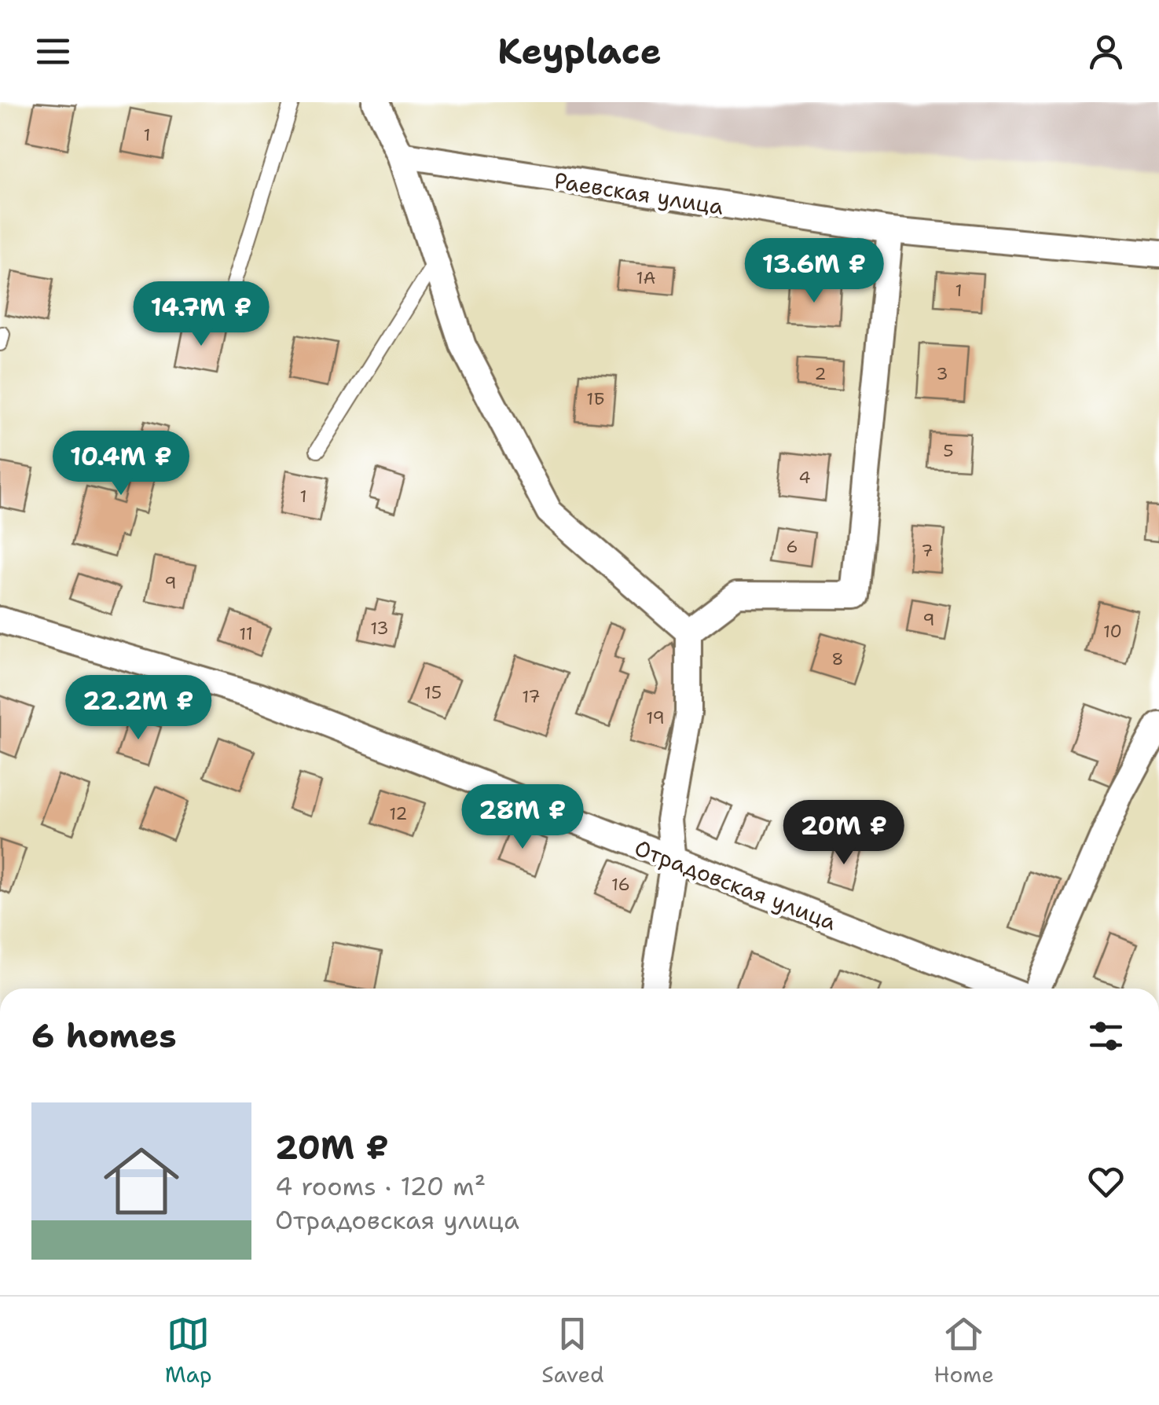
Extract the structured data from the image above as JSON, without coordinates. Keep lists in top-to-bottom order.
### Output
{
  "streets": {
    "street": ["Раевская улица", "Отрадовская улица"]
  },
  "house_numbers": [
    "1",
    "1А",
    "1",
    "2",
    "3",
    "1Б",
    "5",
    "4",
    "1",
    "6",
    "7",
    "9",
    "9",
    "13",
    "10",
    "11",
    "8",
    "15",
    "17",
    "19",
    "12",
    "16"
  ],
  "page": {
    "header": "Keyplace",
    "price": [
      "13.6M ₽",
      "14.7M ₽",
      "10.4M ₽",
      "22.2M ₽",
      "28M ₽",
      "20M ₽"
    ],
    "heading": "6 homes",
    "list": [
      {
        "name": "20M ₽",
        "note": "4 rooms · 120 m² · Отрадовская улица"
      }
    ],
    "tabs": ["Map", "Saved", "Home"]
  }
}
